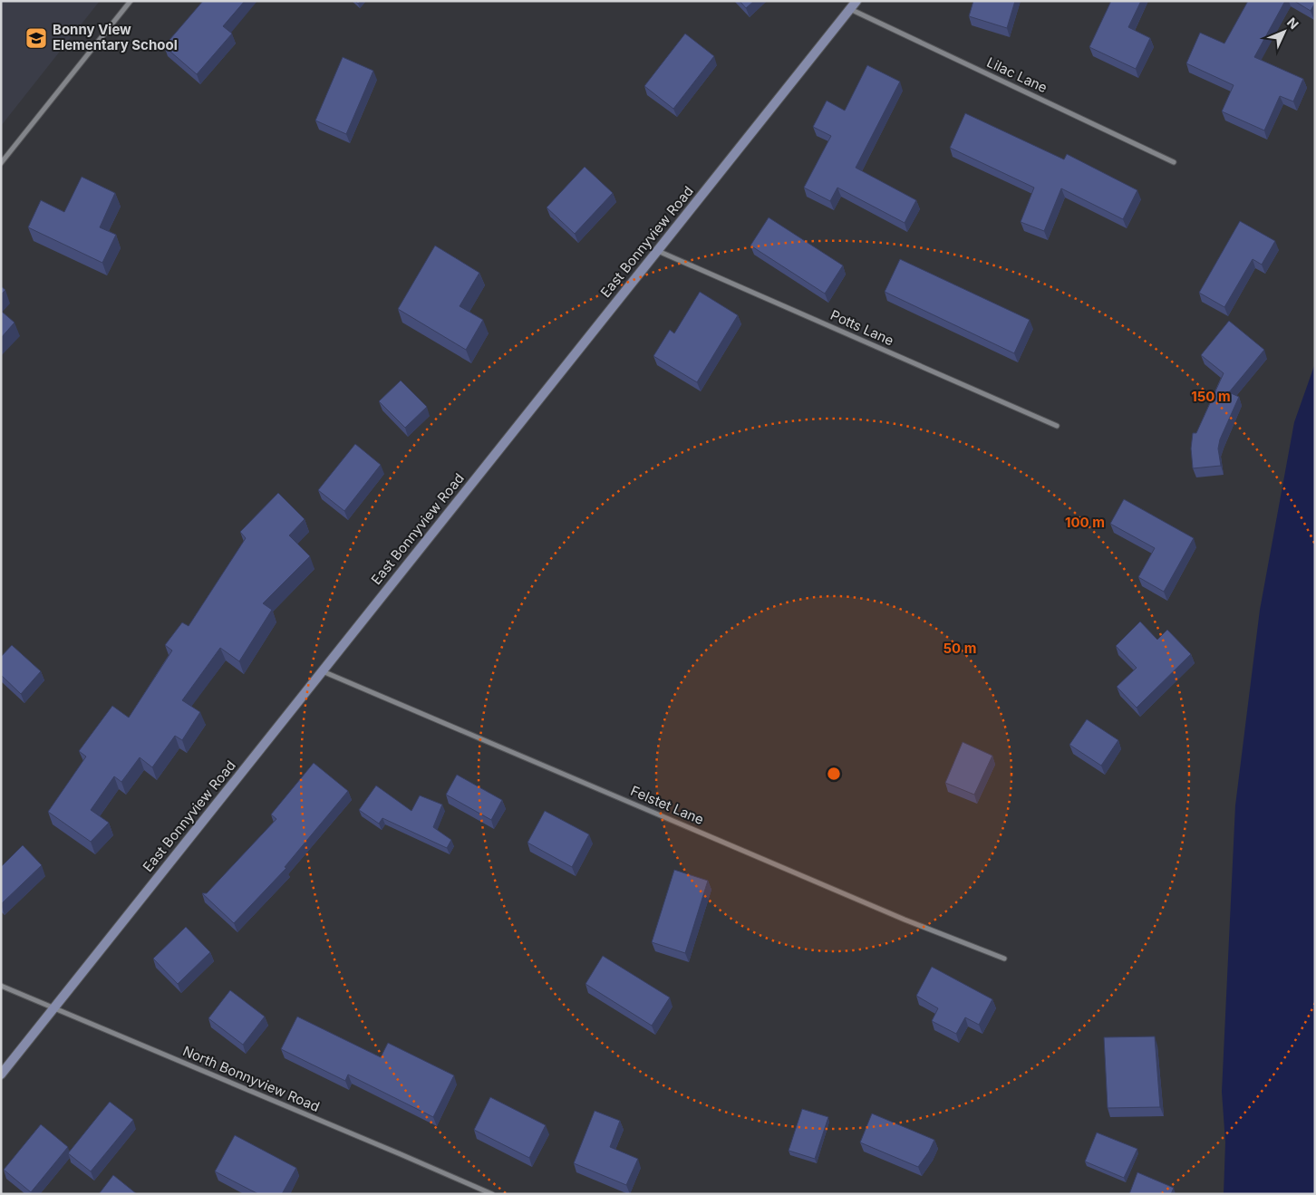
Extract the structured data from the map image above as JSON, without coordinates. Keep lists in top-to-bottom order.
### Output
{
  "streets": {
    "street": [
      "Lilac Lane",
      "East Bonnyview Road",
      "Potts Lane",
      "Felstet Lane",
      "North Bonnyview Road"
    ]
  },
  "crossings": [
    ["Lilac Lane", "East Bonnyview Road"],
    ["East Bonnyview Road", "Potts Lane"],
    ["East Bonnyview Road", "Felstet Lane"],
    ["East Bonnyview Road", "North Bonnyview Road"]
  ],
  "places": {
    "school or university": ["Bonny View Elementary School"]
  },
  "north": "top right",
  "rings": ["150 m", "100 m", "50 m"]
}
